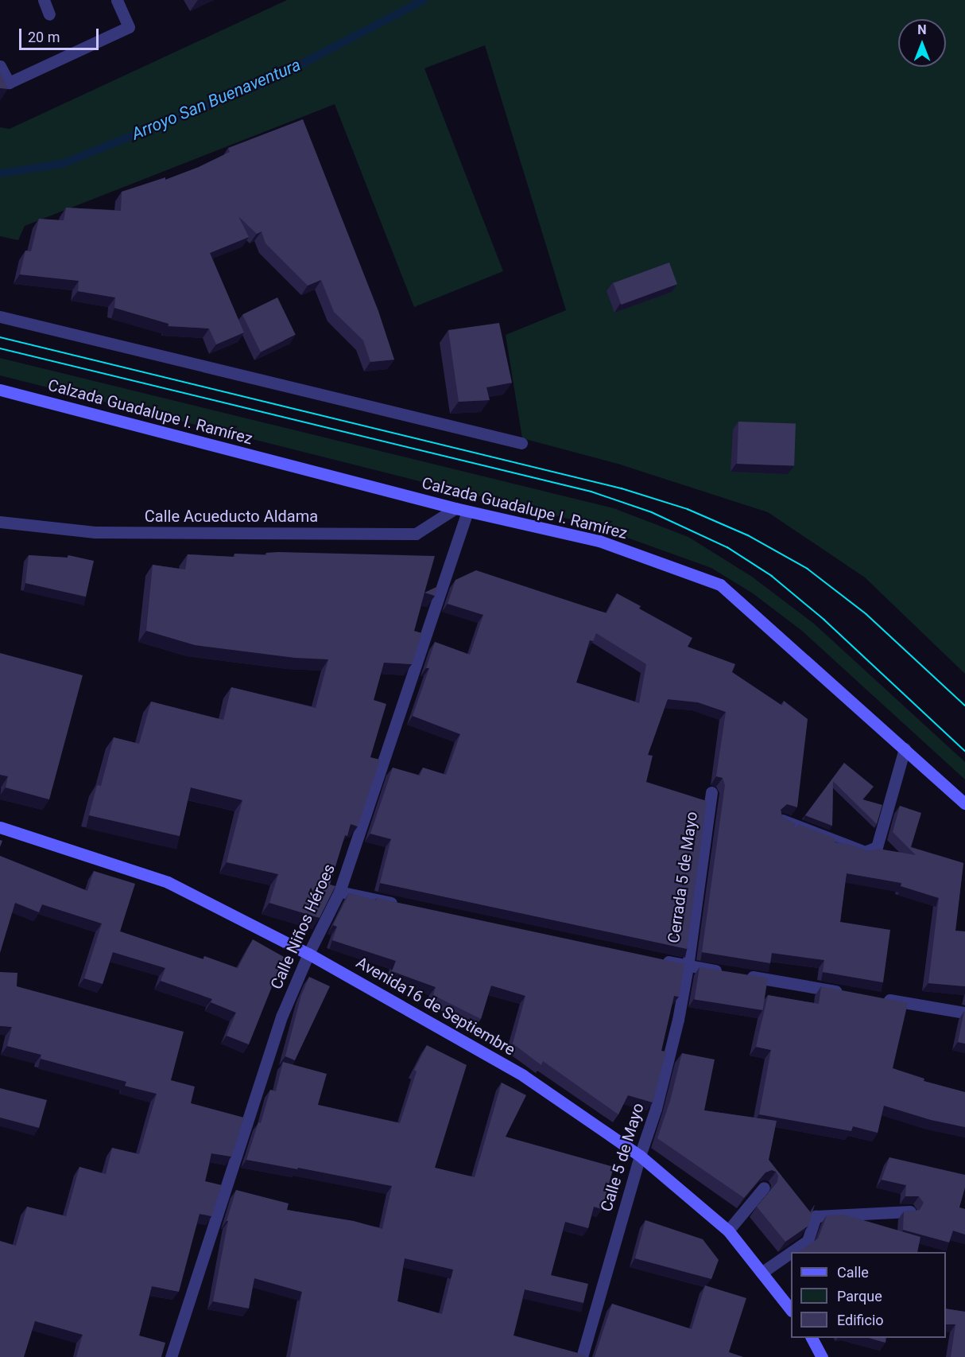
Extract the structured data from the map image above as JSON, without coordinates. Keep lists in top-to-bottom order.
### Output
{
  "streets": {
    "main road": ["Calzada Guadalupe I. Ramírez", "Avenida16 de Septiembre"],
    "street": [
      "Calle Acueducto Aldama",
      "Cerrada 5 de Mayo",
      "Calle Niños Héroes",
      "Calle 5 de Mayo"
    ]
  },
  "crossings": [
    ["Calzada Guadalupe I. Ramírez", "Calle Acueducto Aldama"],
    ["Calzada Guadalupe I. Ramírez", "Calle Niños Héroes"],
    ["Calle Acueducto Aldama", "Calle Niños Héroes"],
    ["Cerrada 5 de Mayo", "Calle 5 de Mayo"],
    ["Calle Niños Héroes", "Avenida16 de Septiembre"],
    ["Avenida16 de Septiembre", "Calle 5 de Mayo"]
  ],
  "water": ["Arroyo San Buenaventura"],
  "legend": ["Calle", "Parque", "Edificio"],
  "scale_bar": "20 m",
  "north": "top"
}
